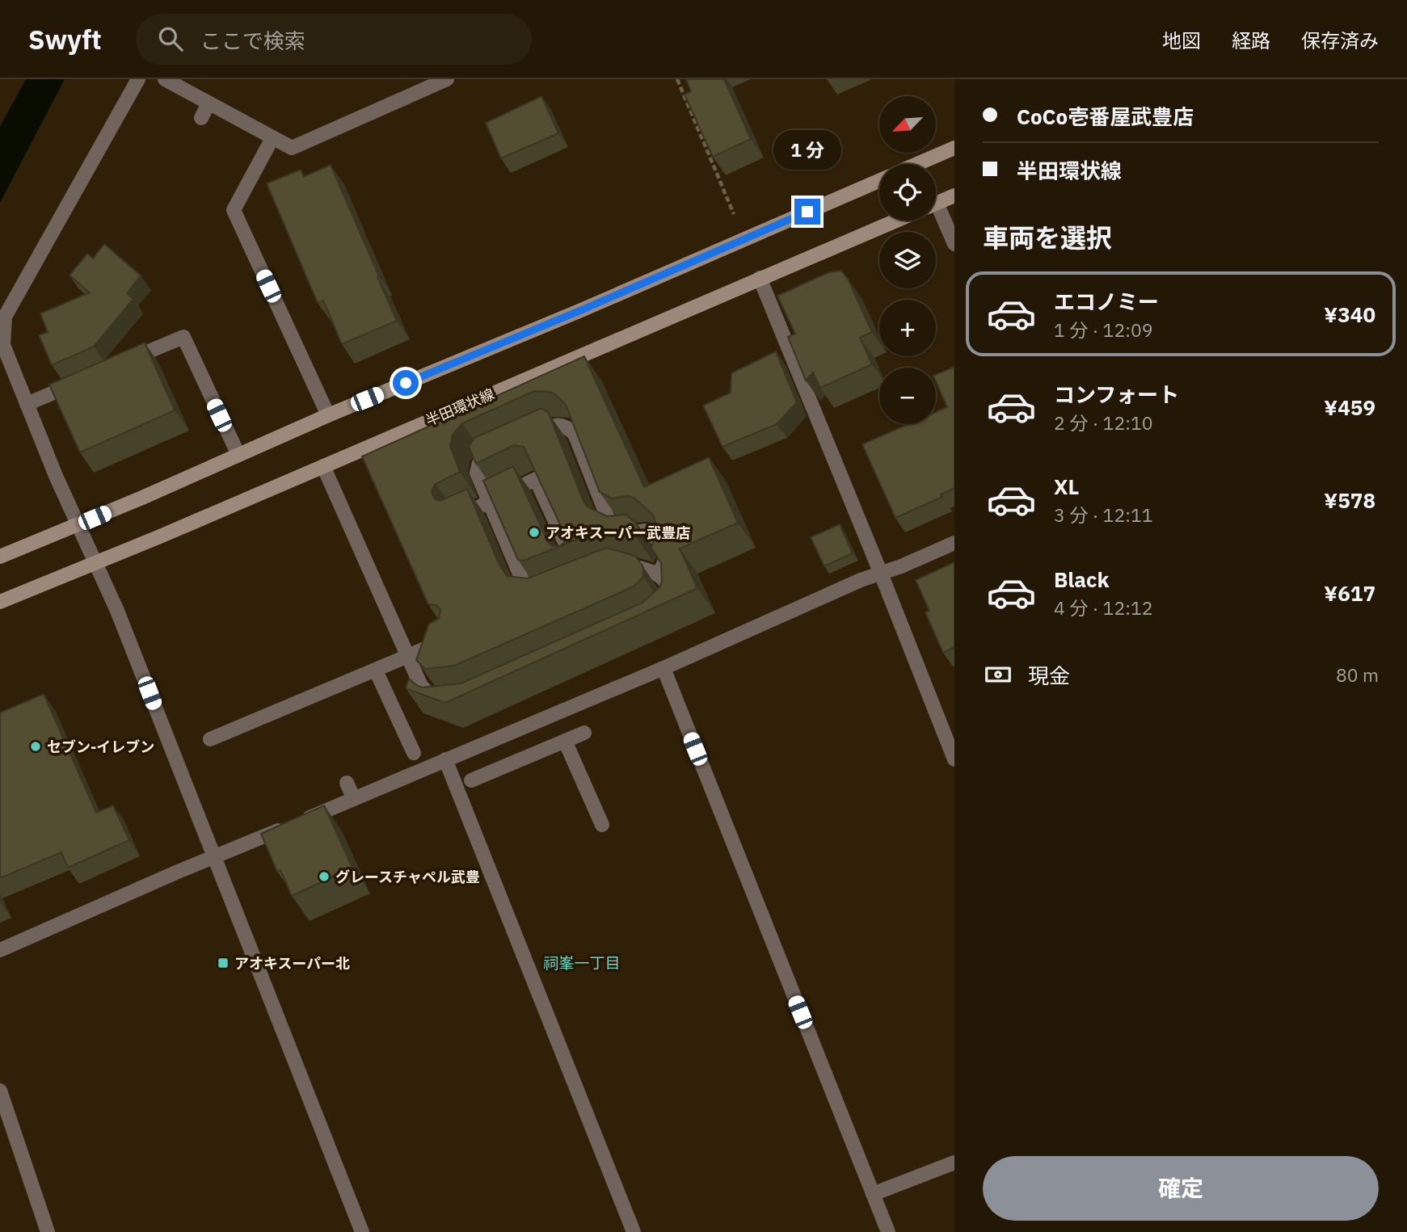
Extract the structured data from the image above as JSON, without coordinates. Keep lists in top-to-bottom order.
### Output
{
  "streets": {
    "main road": ["半田環状線"]
  },
  "districts": ["祠峯一丁目"],
  "places": {
    "other": ["アオキスーパー武豊店", "セブン-イレブン", "グレースチャペル武豊"],
    "transit": ["アオキスーパー北"]
  },
  "north": "bottom left",
  "page": {
    "header": "Swyft",
    "search": "ここで検索",
    "nav": ["地図", "経路", "保存済み"],
    "banner": ["CoCo壱番屋武豊店", "半田環状線"],
    "map_buttons": ["+", "−"],
    "bubble": "1 分",
    "heading": "車両を選択",
    "list": [
      {
        "name": "エコノミー",
        "note": "1 分 · 12:09",
        "value": "¥340"
      },
      {
        "name": "コンフォート",
        "note": "2 分 · 12:10",
        "value": "¥459"
      },
      {
        "name": "XL",
        "note": "3 分 · 12:11",
        "value": "¥578"
      },
      {
        "name": "Black",
        "note": "4 分 · 12:12",
        "value": "¥617"
      }
    ],
    "pay": ["現金", "80 m"],
    "buttons": "確定"
  }
}
